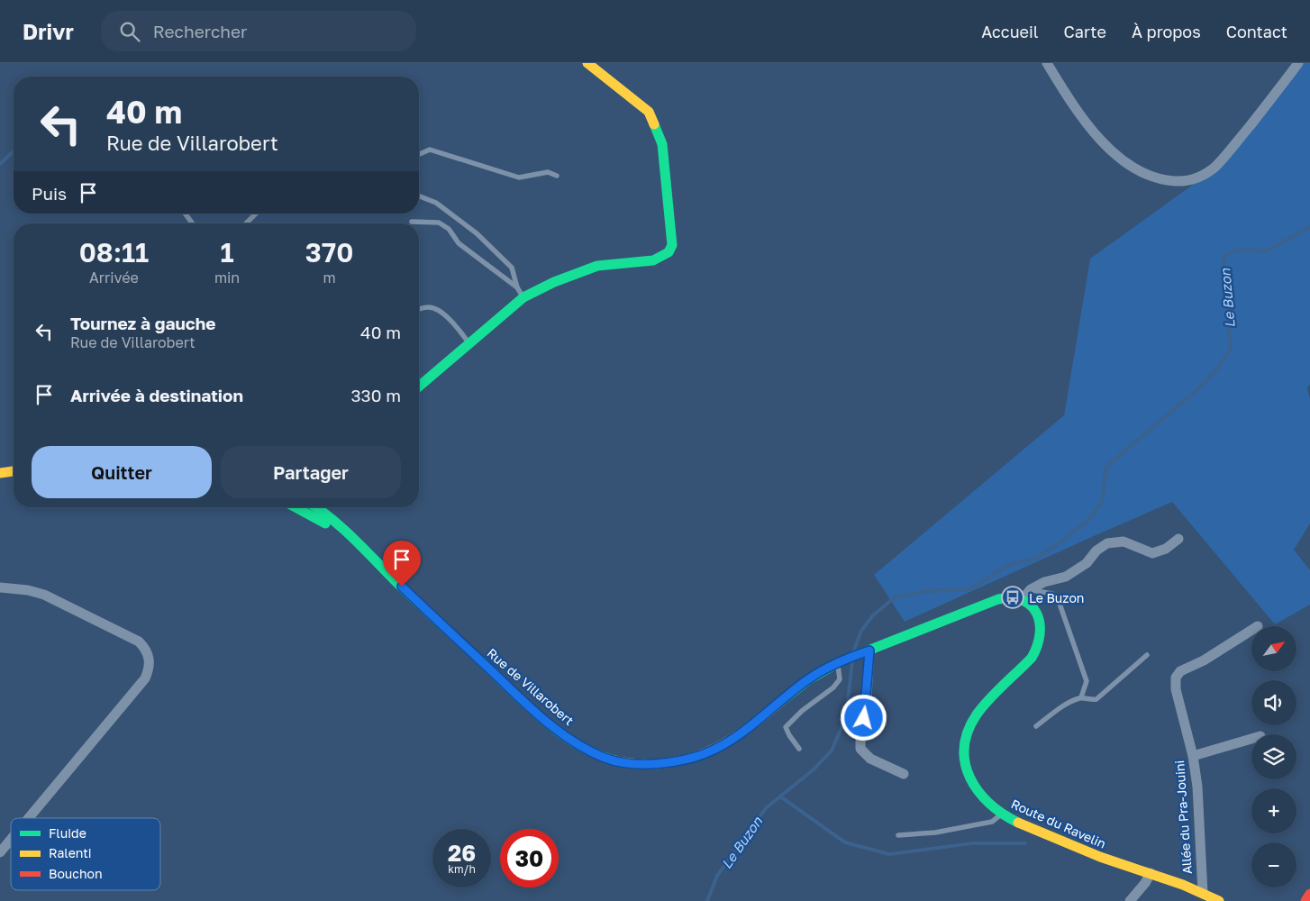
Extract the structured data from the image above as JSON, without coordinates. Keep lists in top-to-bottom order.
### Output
{
  "streets": {
    "main road": ["Rue de Villarobert", "Route du Ravelin"],
    "street": ["Allée du Pra-Jouini"]
  },
  "crossings": [
    ["Allée du Pra-Jouini", "Route du Ravelin"]
  ],
  "water": ["Le Buzon"],
  "places": {
    "bus stop": ["Le Buzon"]
  },
  "legend": ["Fluide", "Ralenti", "Bouchon"],
  "north": "top right",
  "page": {
    "header": "Drivr",
    "search": "Rechercher",
    "nav": [
      "Accueil",
      "Carte",
      "À propos",
      "Contact"
    ],
    "turn": ["40 m", "Rue de Villarobert"],
    "then": "Puis",
    "eta": [
      "08:11",
      "Arrivée",
      "1",
      "min",
      "370",
      "m"
    ],
    "list": [
      {
        "name": "Tournez à gauche",
        "note": "Rue de Villarobert",
        "value": "40 m"
      },
      {
        "name": "Arrivée à destination",
        "value": "330 m"
      }
    ],
    "buttons": ["Quitter", "Partager"],
    "map_buttons": ["+", "−"],
    "speed": "26 km/h",
    "limit": "30"
  }
}
